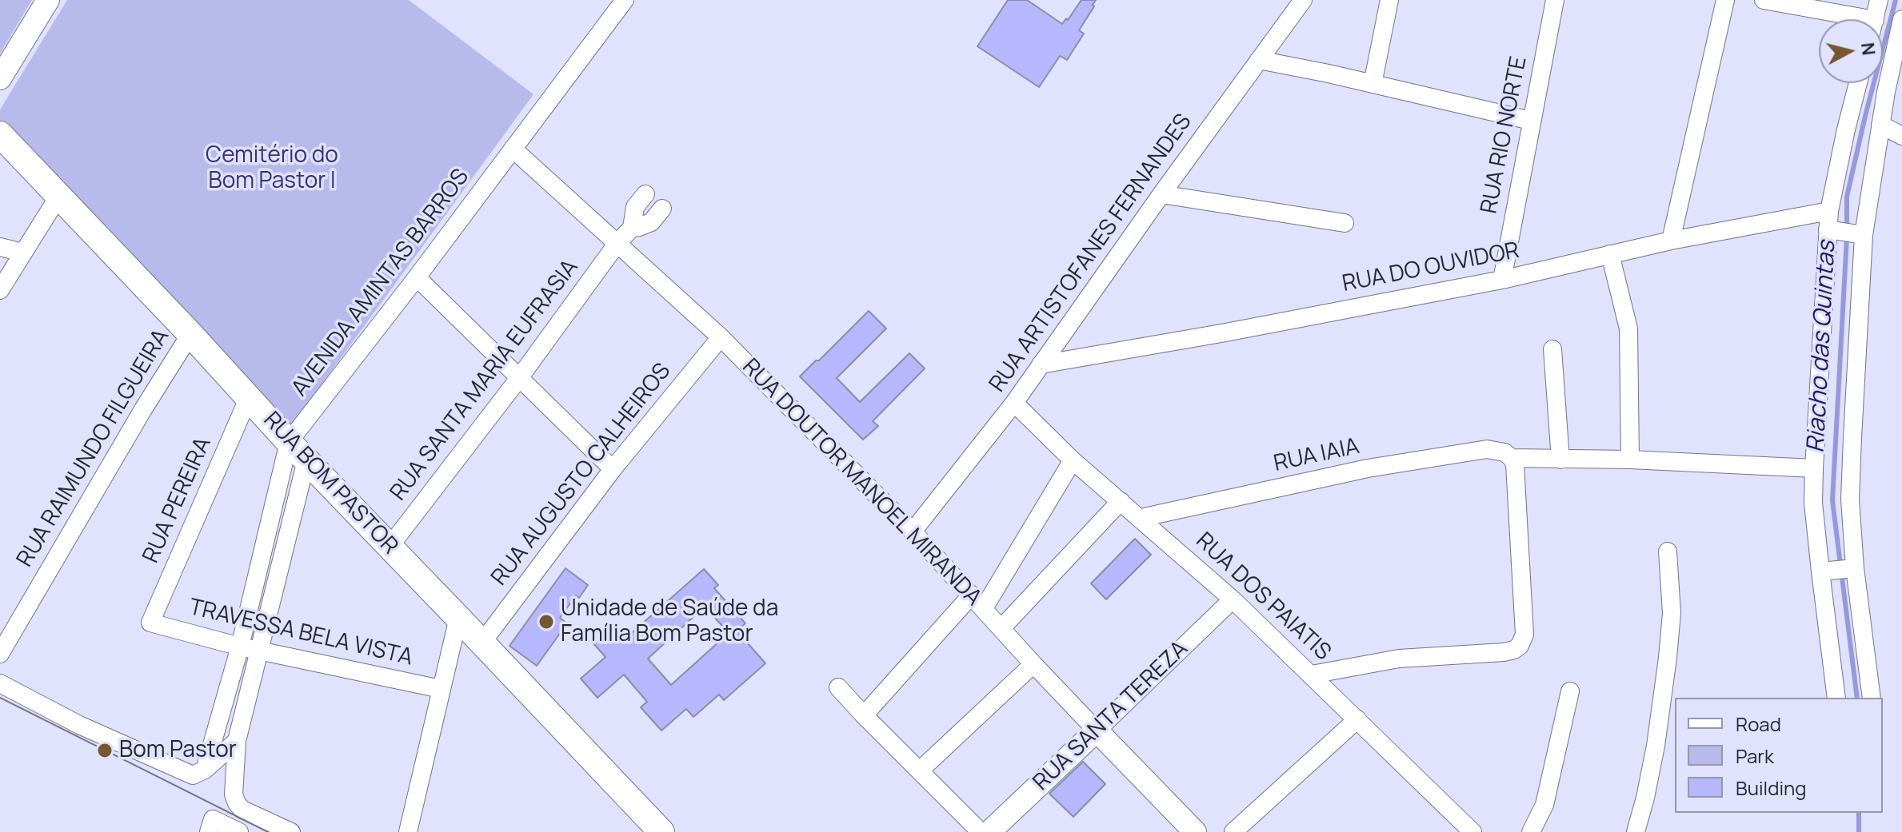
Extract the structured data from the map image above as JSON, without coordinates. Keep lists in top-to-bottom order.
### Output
{
  "streets": {
    "main road": ["RUA BOM PASTOR"],
    "street": [
      "RUA RIO NORTE",
      "RUA ARTISTOFANES FERNANDES",
      "RUA DO OUVIDOR",
      "AVENIDA AMINTAS BARROS",
      "RUA SANTA MARIA EUFRASIA",
      "RUA RAIMUNDO FILGUEIRA",
      "RUA IAIA",
      "RUA AUGUSTO CALHEIROS",
      "RUA DOUTOR MANOEL MIRANDA",
      "RUA PEREIRA",
      "RUA DOS PAIATIS",
      "TRAVESSA BELA VISTA",
      "RUA SANTA TEREZA"
    ]
  },
  "crossings": [
    ["RUA RIO NORTE", "RUA DO OUVIDOR"],
    ["RUA ARTISTOFANES FERNANDES", "RUA DO OUVIDOR"],
    ["RUA ARTISTOFANES FERNANDES", "RUA DOUTOR MANOEL MIRANDA"],
    ["RUA ARTISTOFANES FERNANDES", "RUA DOS PAIATIS"],
    ["AVENIDA AMINTAS BARROS", "RUA DOUTOR MANOEL MIRANDA"],
    ["AVENIDA AMINTAS BARROS", "RUA BOM PASTOR"],
    ["AVENIDA AMINTAS BARROS", "TRAVESSA BELA VISTA"],
    ["RUA SANTA MARIA EUFRASIA", "RUA DOUTOR MANOEL MIRANDA"],
    ["RUA SANTA MARIA EUFRASIA", "RUA BOM PASTOR"],
    ["RUA RAIMUNDO FILGUEIRA", "RUA BOM PASTOR"],
    ["RUA IAIA", "RUA DOS PAIATIS"],
    ["RUA AUGUSTO CALHEIROS", "RUA DOUTOR MANOEL MIRANDA"],
    ["RUA AUGUSTO CALHEIROS", "RUA BOM PASTOR"],
    ["RUA DOUTOR MANOEL MIRANDA", "RUA SANTA TEREZA"],
    ["RUA BOM PASTOR", "RUA PEREIRA"],
    ["RUA PEREIRA", "TRAVESSA BELA VISTA"],
    ["RUA DOS PAIATIS", "RUA SANTA TEREZA"]
  ],
  "water": ["Riacho das Quintas"],
  "parks": ["Cemitério do Bom Pastor I"],
  "places": ["Unidade de Saúde da Família Bom Pastor", "Bom Pastor"],
  "legend": ["Road", "Park", "Building"],
  "north": "right"
}
